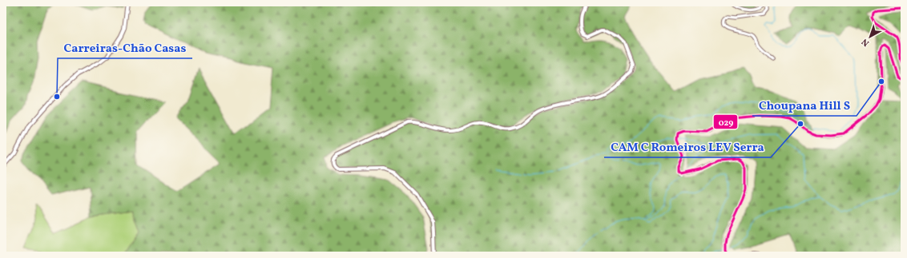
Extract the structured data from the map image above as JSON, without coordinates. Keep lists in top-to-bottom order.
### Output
{
  "places": ["Choupana Hill S", "Carreiras-Chão Casas", "CAM C Romeiros LEV Serra"],
  "lines": ["transit line 029"],
  "north": "bottom left"
}
